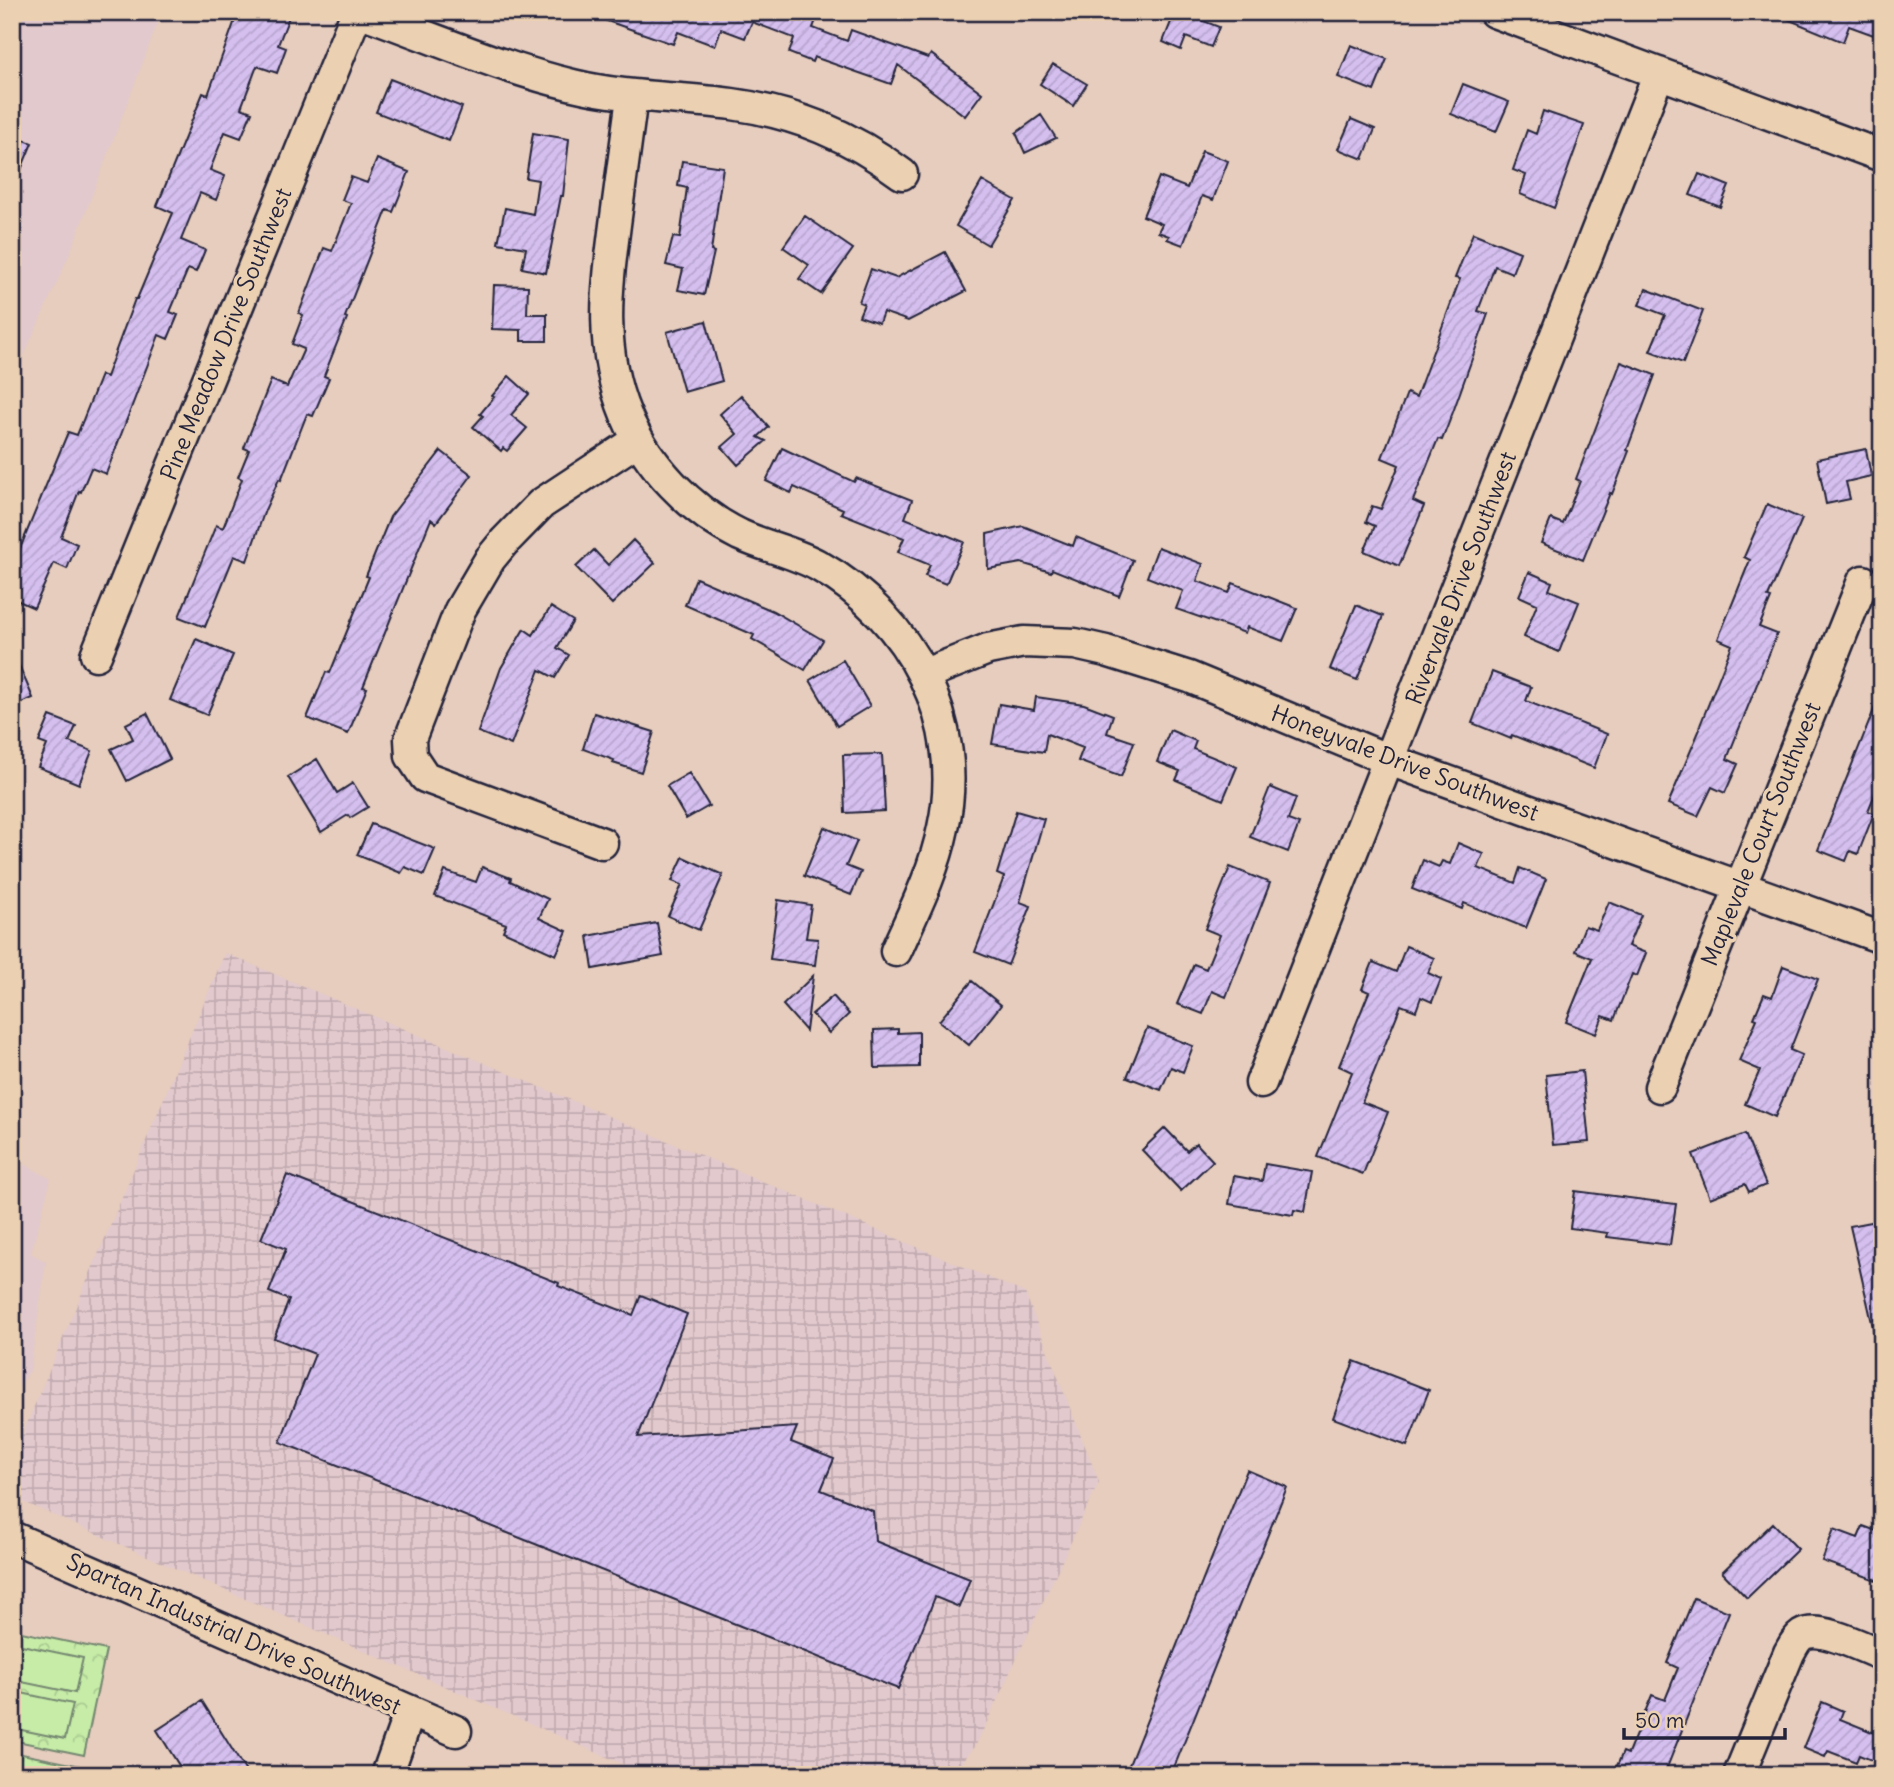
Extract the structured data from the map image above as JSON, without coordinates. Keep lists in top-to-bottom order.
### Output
{
  "streets": {
    "street": [
      "Pine Meadow Drive Southwest",
      "Rivervale Drive Southwest",
      "Honeyvale Drive Southwest",
      "Maplevale Court Southwest",
      "Spartan Industrial Drive Southwest"
    ]
  },
  "crossings": [
    ["Rivervale Drive Southwest", "Honeyvale Drive Southwest"],
    ["Honeyvale Drive Southwest", "Maplevale Court Southwest"]
  ],
  "scale_bar": "50 m"
}
